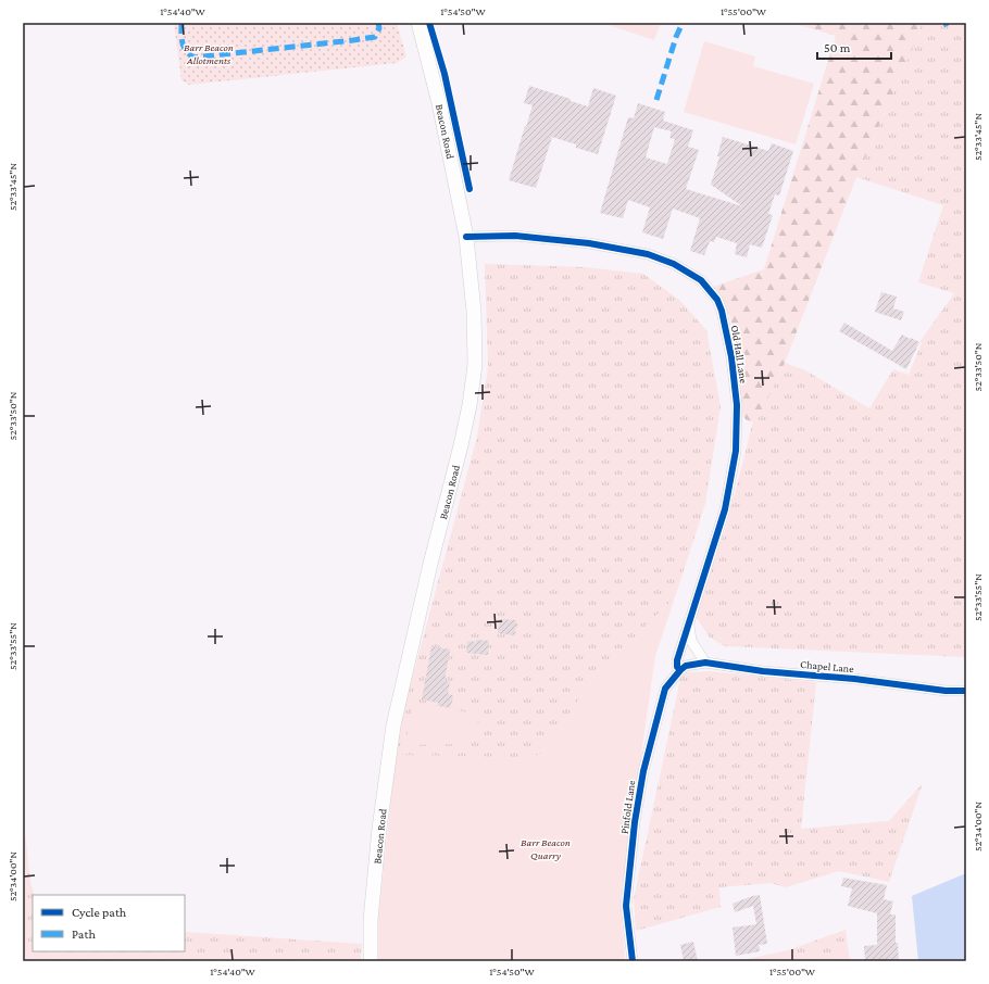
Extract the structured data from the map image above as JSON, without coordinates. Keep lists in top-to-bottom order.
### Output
{
  "streets": {
    "main road": ["Beacon Road"],
    "street": ["Old Hall Lane", "Chapel Lane", "Pinfold Lane"]
  },
  "crossings": [
    ["Beacon Road", "Old Hall Lane"],
    ["Old Hall Lane", "Chapel Lane"],
    ["Old Hall Lane", "Pinfold Lane"],
    ["Chapel Lane", "Pinfold Lane"]
  ],
  "parks": ["Barr Beacon Allotments", "Barr Beacon Quarry"],
  "legend": ["Cycle path", "Path"],
  "scale_bar": "50 m",
  "coordinates": [
    "1°54'40\"W",
    "1°54'50\"W",
    "1°55'00\"W",
    "52°33'45\"N",
    "52°33'50\"N",
    "52°33'55\"N",
    "52°34'00\"N"
  ]
}
